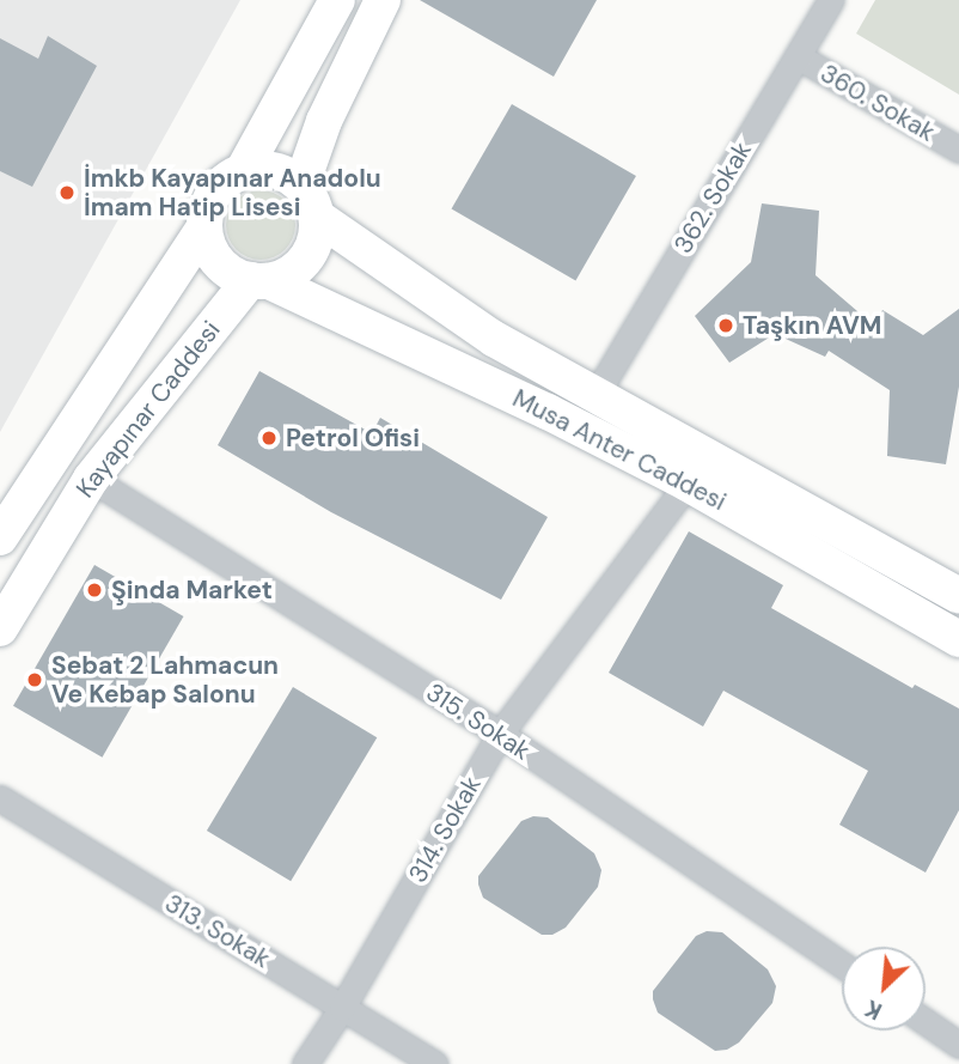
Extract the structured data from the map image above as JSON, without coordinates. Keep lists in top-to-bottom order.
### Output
{
  "streets": {
    "main road": ["Kayapınar Caddesi", "Musa Anter Caddesi"],
    "street": [
      "360. Sokak",
      "362. Sokak",
      "315. Sokak",
      "314. Sokak",
      "313. Sokak"
    ]
  },
  "crossings": [
    ["360. Sokak", "362. Sokak"],
    ["362. Sokak", "Musa Anter Caddesi"],
    ["Kayapınar Caddesi", "Musa Anter Caddesi"],
    ["Kayapınar Caddesi", "315. Sokak"],
    ["Musa Anter Caddesi", "314. Sokak"],
    ["315. Sokak", "314. Sokak"],
    ["314. Sokak", "313. Sokak"]
  ],
  "places": [
    "İmkb Kayapınar Anadolu İmam Hatip Lisesi",
    "Taşkın AVM",
    "Petrol Ofisi",
    "Şinda Market",
    "Sebat 2 Lahmacun Ve Kebap Salonu"
  ],
  "north": "bottom left"
}
